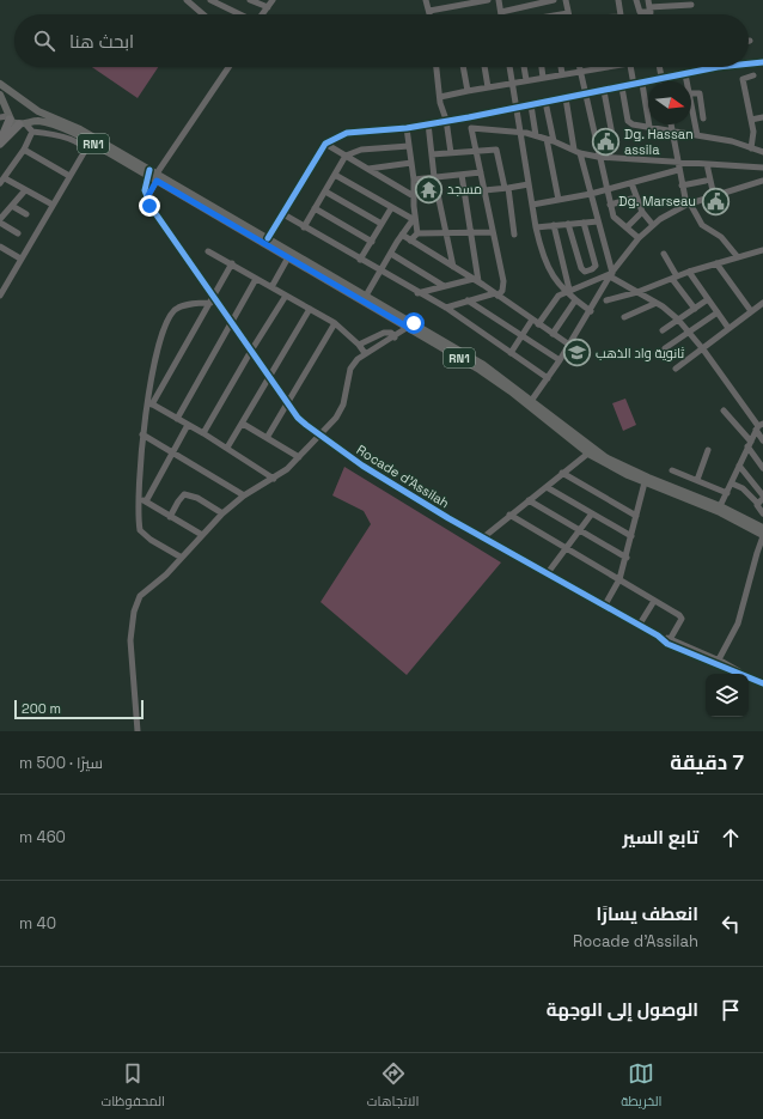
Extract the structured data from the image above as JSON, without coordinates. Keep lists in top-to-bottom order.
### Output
{
  "streets": {
    "main road": ["RN1"],
    "street": ["Rocade d'Assilah"]
  },
  "crossings": [
    ["RN1", "Rocade d'Assilah"]
  ],
  "places": {
    "public building": ["Dg. Hassan assila", "Dg. Marseau"],
    "temple": ["مسجد"],
    "school or university": ["ثانوية واد الذهب"]
  },
  "scale_bar": "200 m",
  "north": "right",
  "page": {
    "search": "ابحث هنا",
    "scale": "200 m",
    "heading": ["7 دقيقة", "سيرًا · 500 m"],
    "list": [
      ["تابع السير", "460 m"],
      ["انعطف يسارًا", "Rocade d'Assilah", "40 m"],
      "الوصول إلى الوجهة"
    ],
    "nav": ["الخريطة", "الاتجاهات", "المحفوظات"]
  }
}
